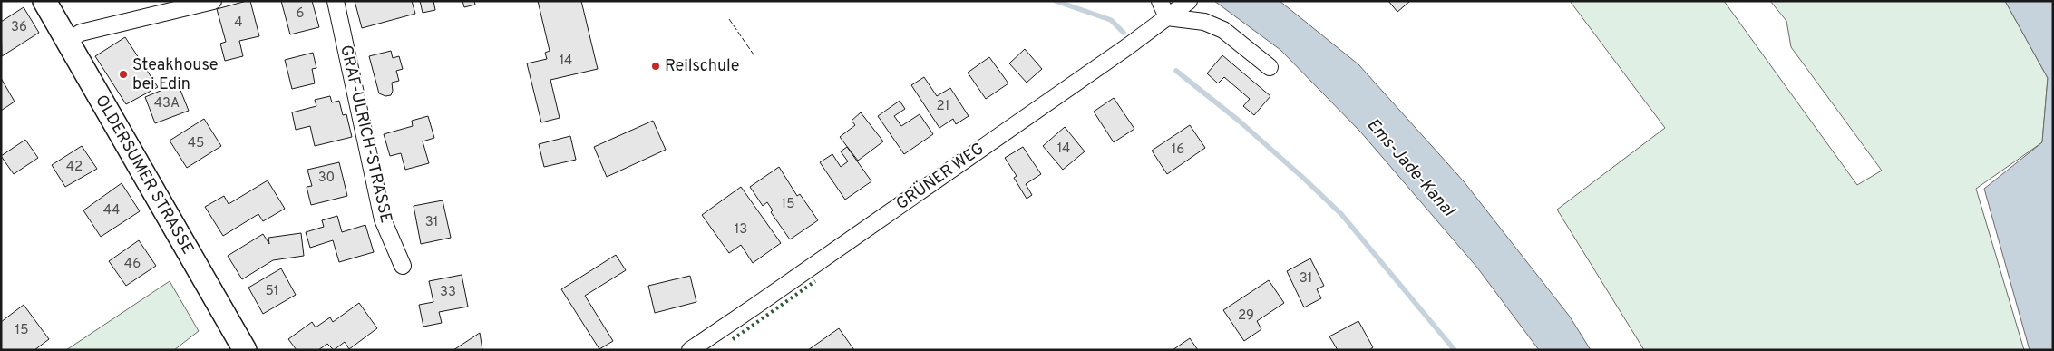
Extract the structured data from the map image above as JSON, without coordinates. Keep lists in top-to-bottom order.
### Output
{
  "streets": {
    "main road": ["OLDERSUMER STRASSE"],
    "street": ["GRAF-ULRICH-STRASSE", "GRÜNER WEG"]
  },
  "water": ["Ems-Jade-Kanal"],
  "places": ["Reilschule", "Steakhouse bei Edin"],
  "house_numbers": [
    "6",
    "4",
    "36",
    "14",
    "43A",
    "21",
    "45",
    "14",
    "16",
    "42",
    "30",
    "15",
    "44",
    "31",
    "13",
    "46",
    "31",
    "51",
    "33",
    "29",
    "15"
  ]
}
